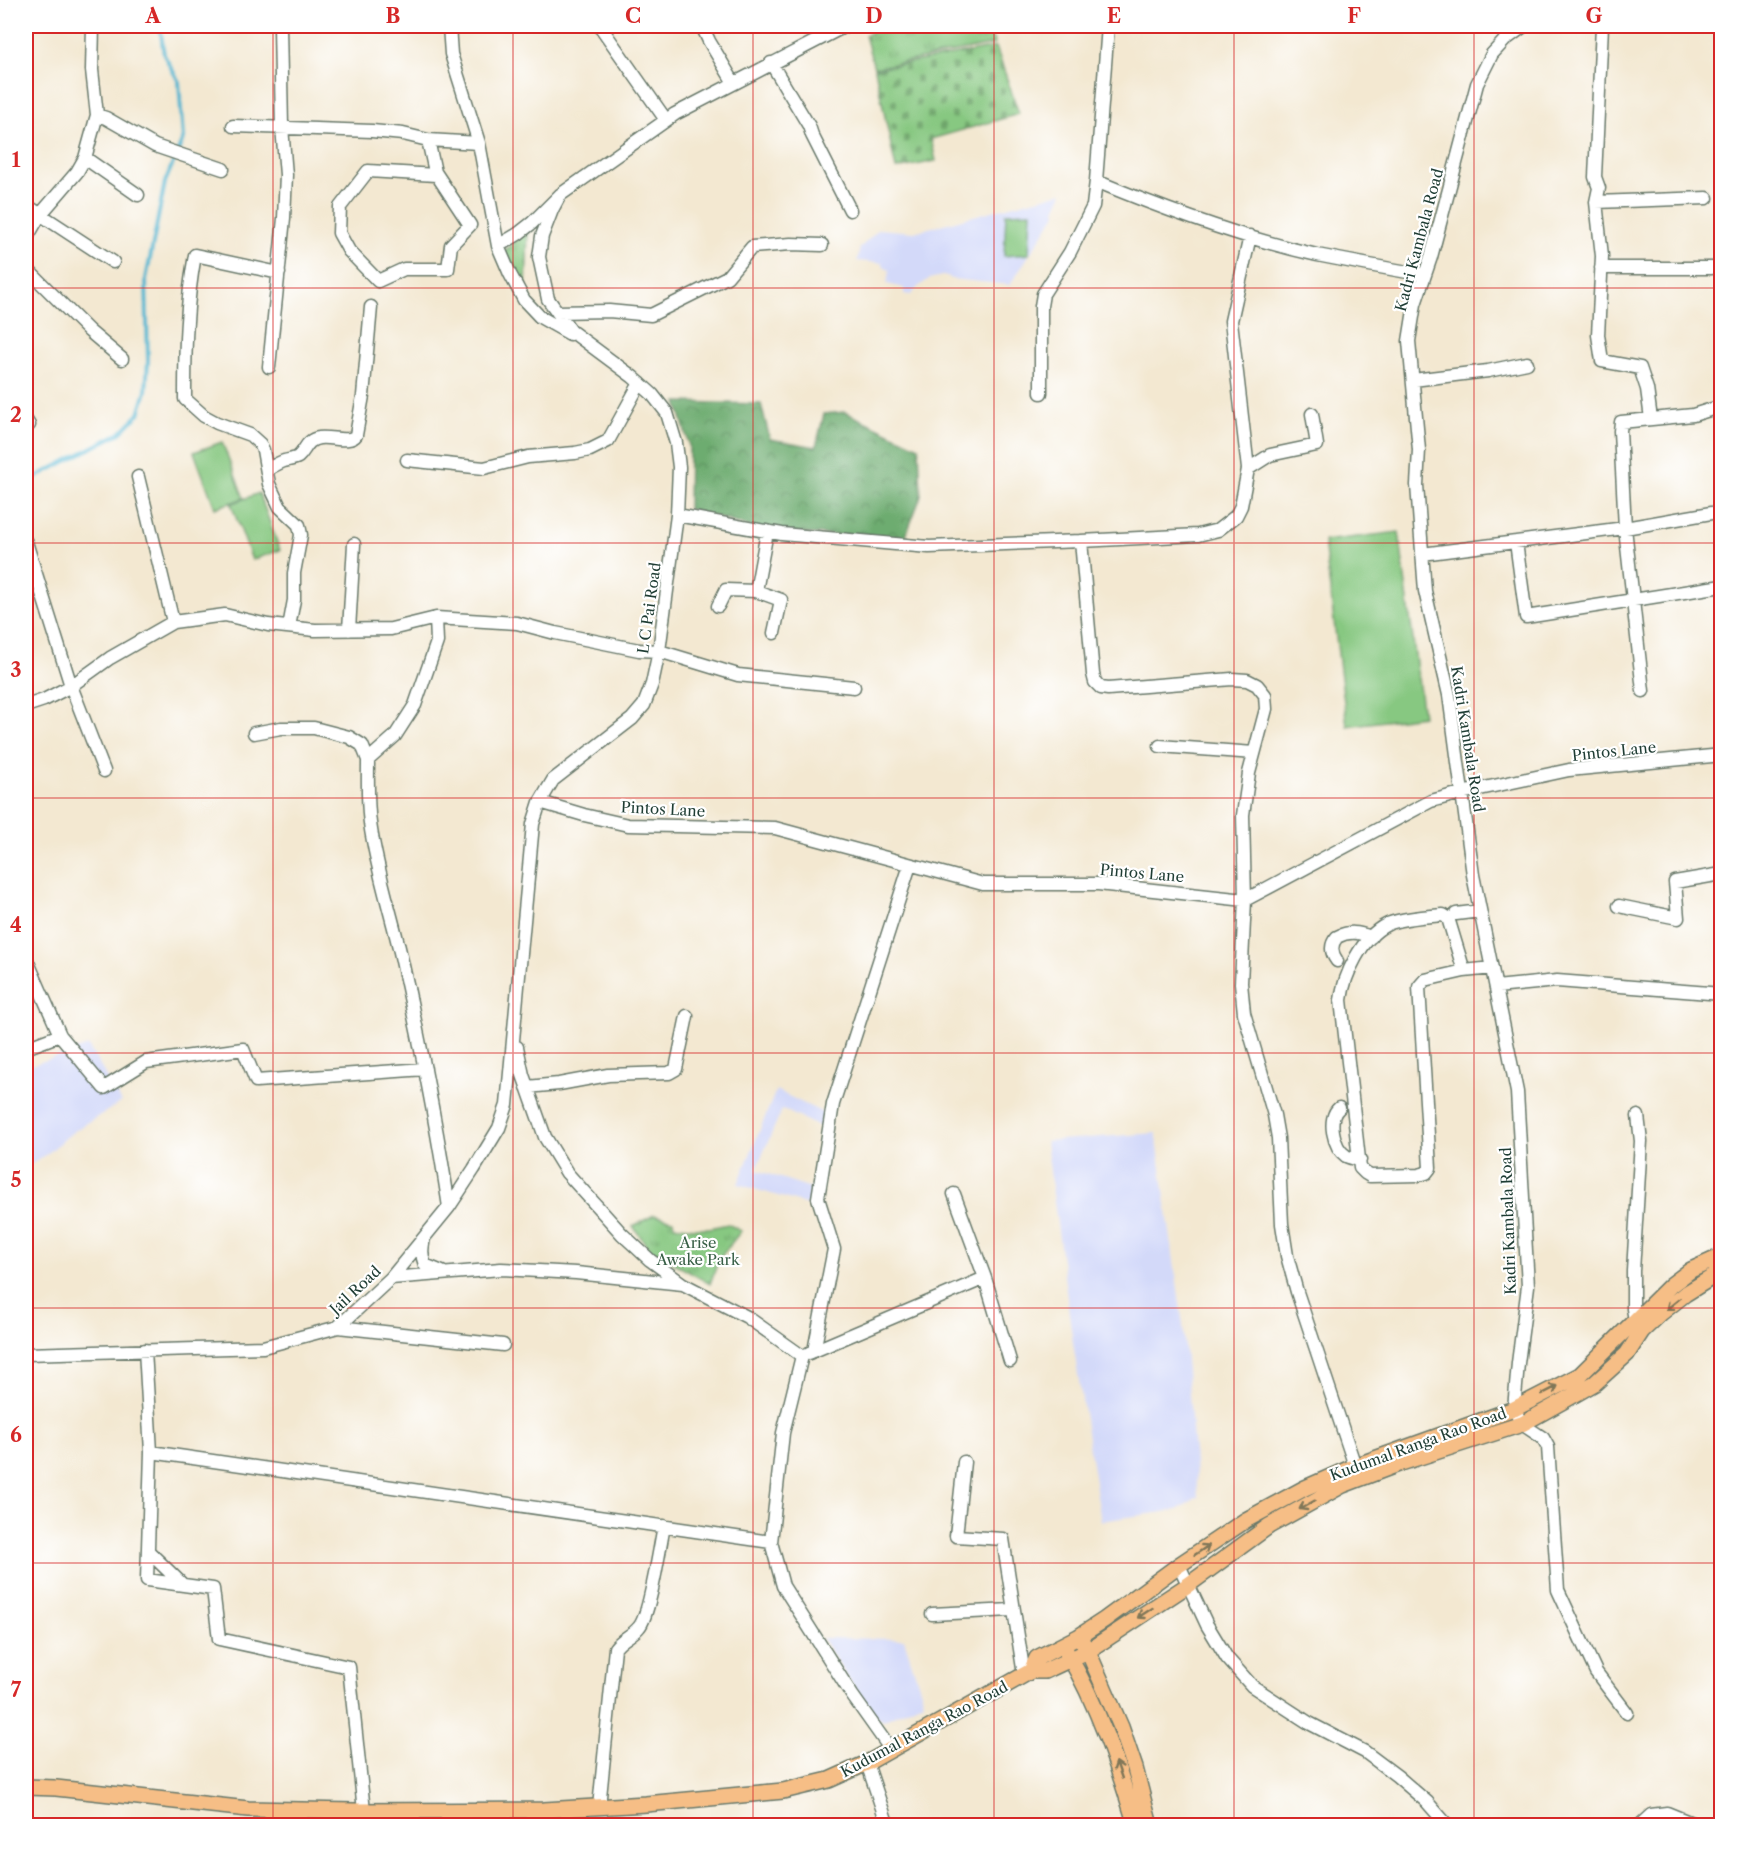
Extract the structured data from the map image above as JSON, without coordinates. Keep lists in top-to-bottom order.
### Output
{
  "streets": {
    "main road": ["Kudumal Ranga Rao Road"],
    "street": [
      "Kadri Kambala Road",
      "L C Pai Road",
      "Pintos Lane",
      "Jail Road"
    ]
  },
  "crossings": [
    ["Kadri Kambala Road", "Pintos Lane"],
    ["Kadri Kambala Road", "Kudumal Ranga Rao Road"],
    ["L C Pai Road", "Pintos Lane"],
    ["L C Pai Road", "Jail Road"]
  ],
  "parks": ["Arise Awake Park"],
  "grid": {
    "columns": [
      "A",
      "B",
      "C",
      "D",
      "E",
      "F",
      "G"
    ],
    "rows": [
      "1",
      "2",
      "3",
      "4",
      "5",
      "6",
      "7"
    ]
  }
}
